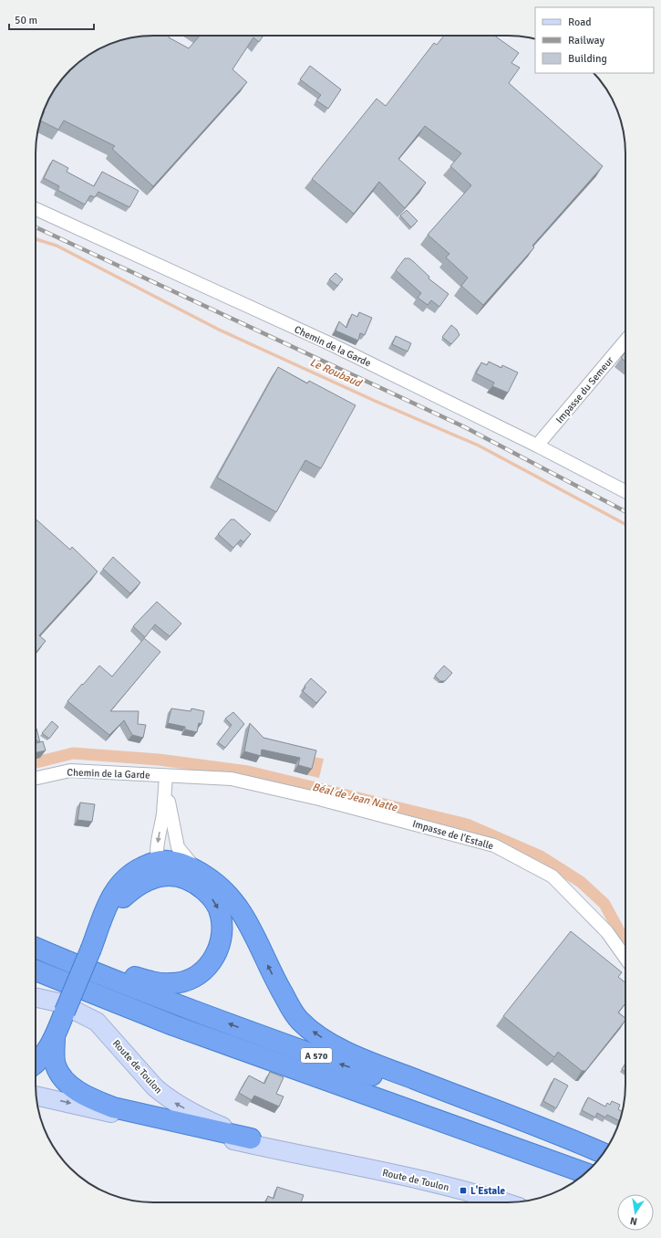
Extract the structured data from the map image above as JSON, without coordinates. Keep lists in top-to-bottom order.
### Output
{
  "streets": {
    "highway": ["A 570"],
    "main road": ["Route de Toulon"],
    "street": ["Chemin de la Garde", "Impasse du Semeur", "Impasse de l'Estalle"]
  },
  "crossings": [
    ["Chemin de la Garde", "Impasse du Semeur"],
    ["Chemin de la Garde", "Impasse de l'Estalle"]
  ],
  "water": ["Le Roubaud", "Béal de Jean Natte"],
  "places": {
    "transit": ["L'Estale"]
  },
  "legend": ["Road", "Railway", "Building"],
  "scale_bar": "50 m",
  "north": "bottom"
}
